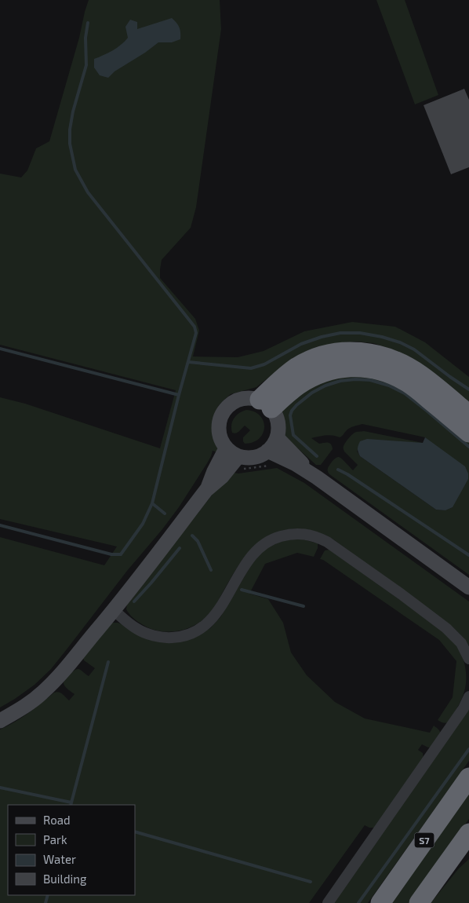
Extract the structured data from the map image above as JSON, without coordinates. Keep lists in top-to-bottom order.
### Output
{
  "streets": {
    "highway": ["S7"]
  },
  "legend": [
    "Road",
    "Park",
    "Water",
    "Building"
  ]
}
